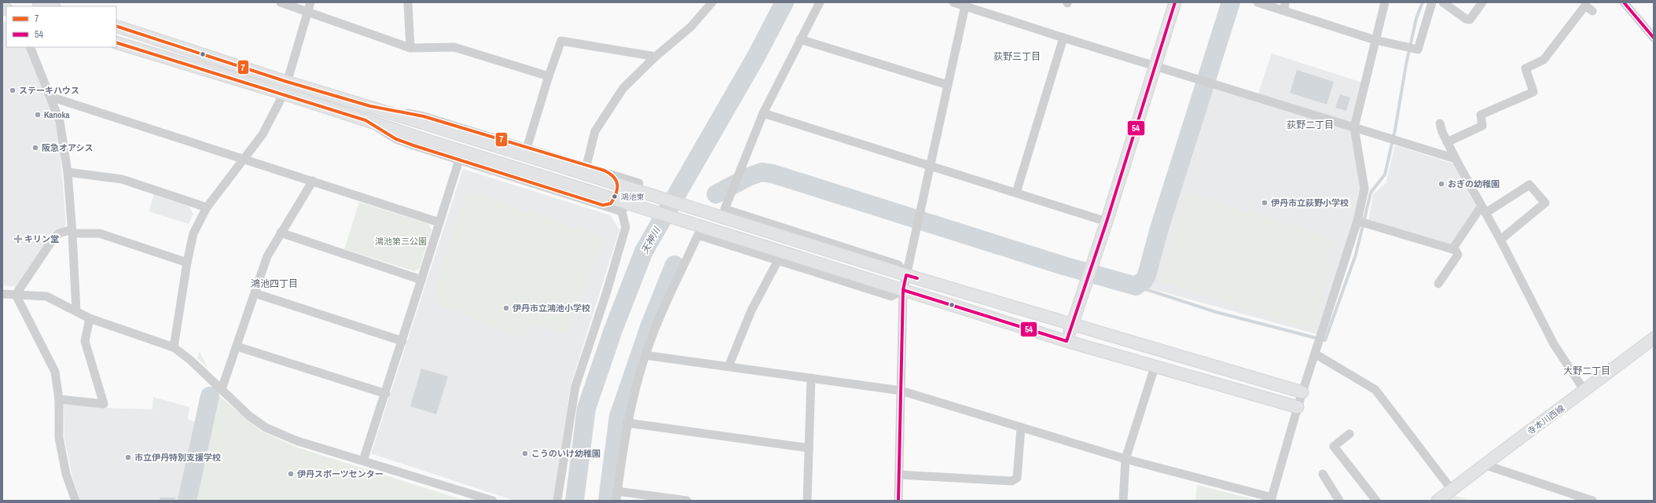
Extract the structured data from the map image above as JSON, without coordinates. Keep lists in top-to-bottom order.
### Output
{
  "streets": {
    "street": ["寺本川西線"]
  },
  "districts": [
    "荻野三丁目",
    "荻野二丁目",
    "鴻池四丁目",
    "大野二丁目"
  ],
  "water": ["天神川"],
  "parks": ["鴻池第三公園"],
  "places": {
    "other": [
      "ステーキハウス",
      "Kanoka",
      "阪急オアシス",
      "おぎの幼稚園",
      "鴻池東",
      "伊丹市立荻野小学校",
      "伊丹市立鴻池小学校",
      "こうのいけ幼稚園",
      "市立伊丹特別支援学校",
      "伊丹スポーツセンター"
    ],
    "health": ["キリン堂"]
  },
  "lines": ["transit line 54", "transit line 7"],
  "legend": ["7", "54"]
}
